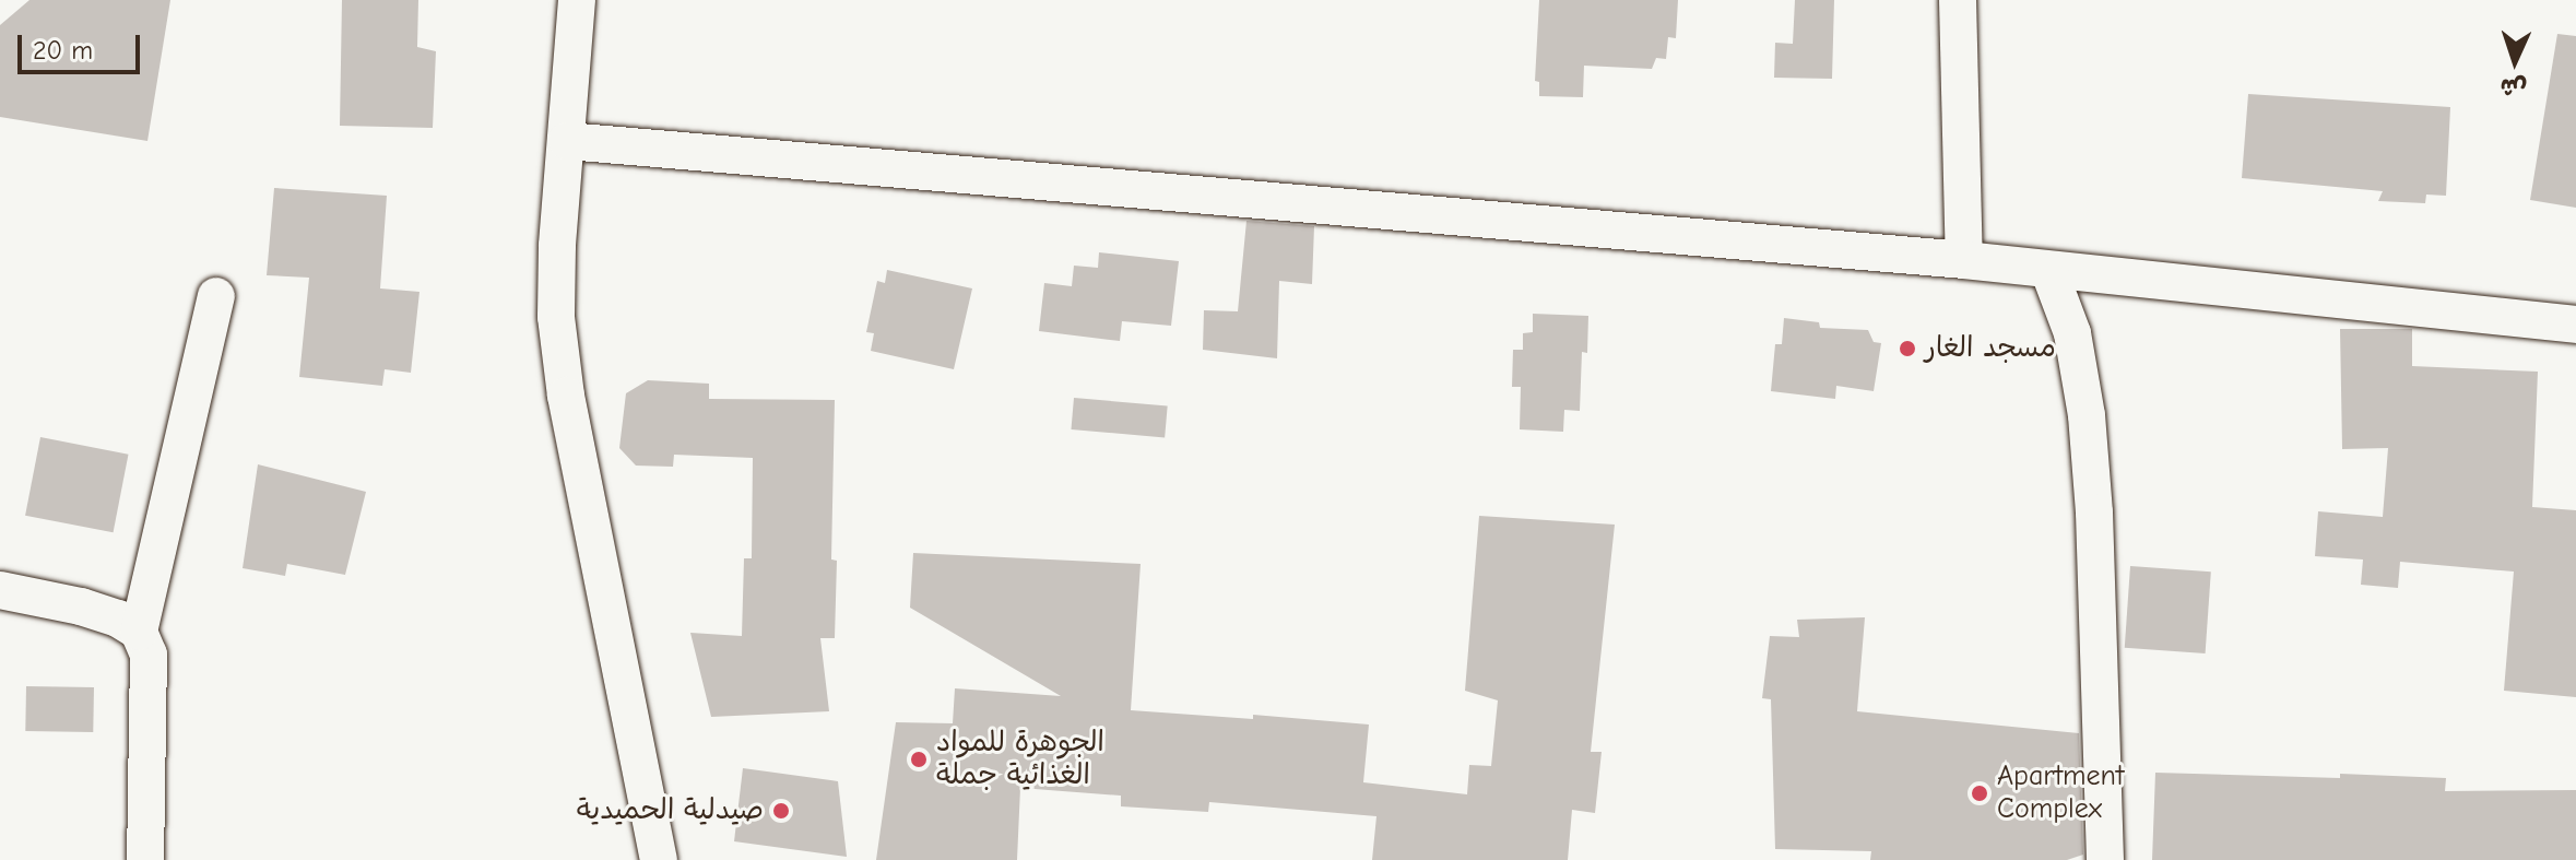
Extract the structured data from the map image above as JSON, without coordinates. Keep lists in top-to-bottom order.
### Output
{
  "places": [
    "مسجد الغار",
    "الجوهرة للمواد الغذائية جملة",
    "Apartment Complex",
    "صيدلية الحميدية"
  ],
  "scale_bar": "20 m",
  "north": "bottom"
}
